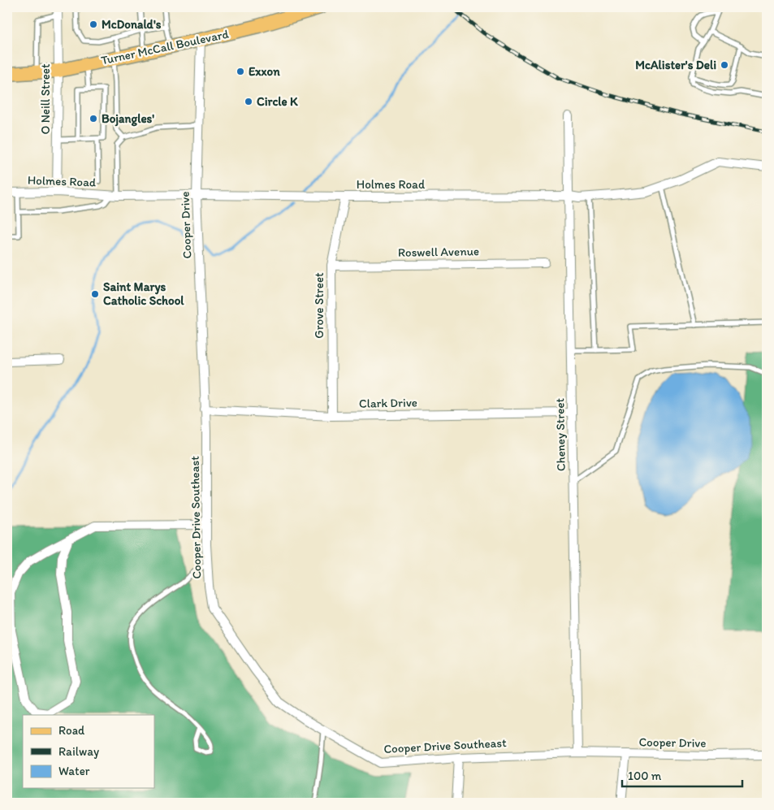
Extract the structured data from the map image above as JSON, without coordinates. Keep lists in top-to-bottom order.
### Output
{
  "streets": {
    "main road": ["Turner McCall Boulevard"],
    "street": [
      "O Neill Street",
      "Holmes Road",
      "Cooper Drive",
      "Roswell Avenue",
      "Grove Street",
      "Clark Drive",
      "Cheney Street",
      "Cooper Drive Southeast"
    ]
  },
  "crossings": [
    ["Turner McCall Boulevard", "O Neill Street"],
    ["Turner McCall Boulevard", "Cooper Drive"],
    ["O Neill Street", "Holmes Road"],
    ["Holmes Road", "Cooper Drive"],
    ["Holmes Road", "Grove Street"],
    ["Holmes Road", "Cheney Street"],
    ["Cooper Drive", "Clark Drive"],
    ["Cooper Drive", "Cheney Street"],
    ["Cooper Drive", "Cooper Drive Southeast"],
    ["Roswell Avenue", "Grove Street"],
    ["Grove Street", "Clark Drive"],
    ["Clark Drive", "Cheney Street"],
    ["Clark Drive", "Cooper Drive Southeast"],
    ["Cheney Street", "Cooper Drive Southeast"]
  ],
  "places": [
    "McDonald's",
    "McAlister's Deli",
    "Exxon",
    "Circle K",
    "Bojangles'",
    "Saint Marys Catholic School"
  ],
  "legend": ["Road", "Railway", "Water"],
  "scale_bar": "100 m"
}
